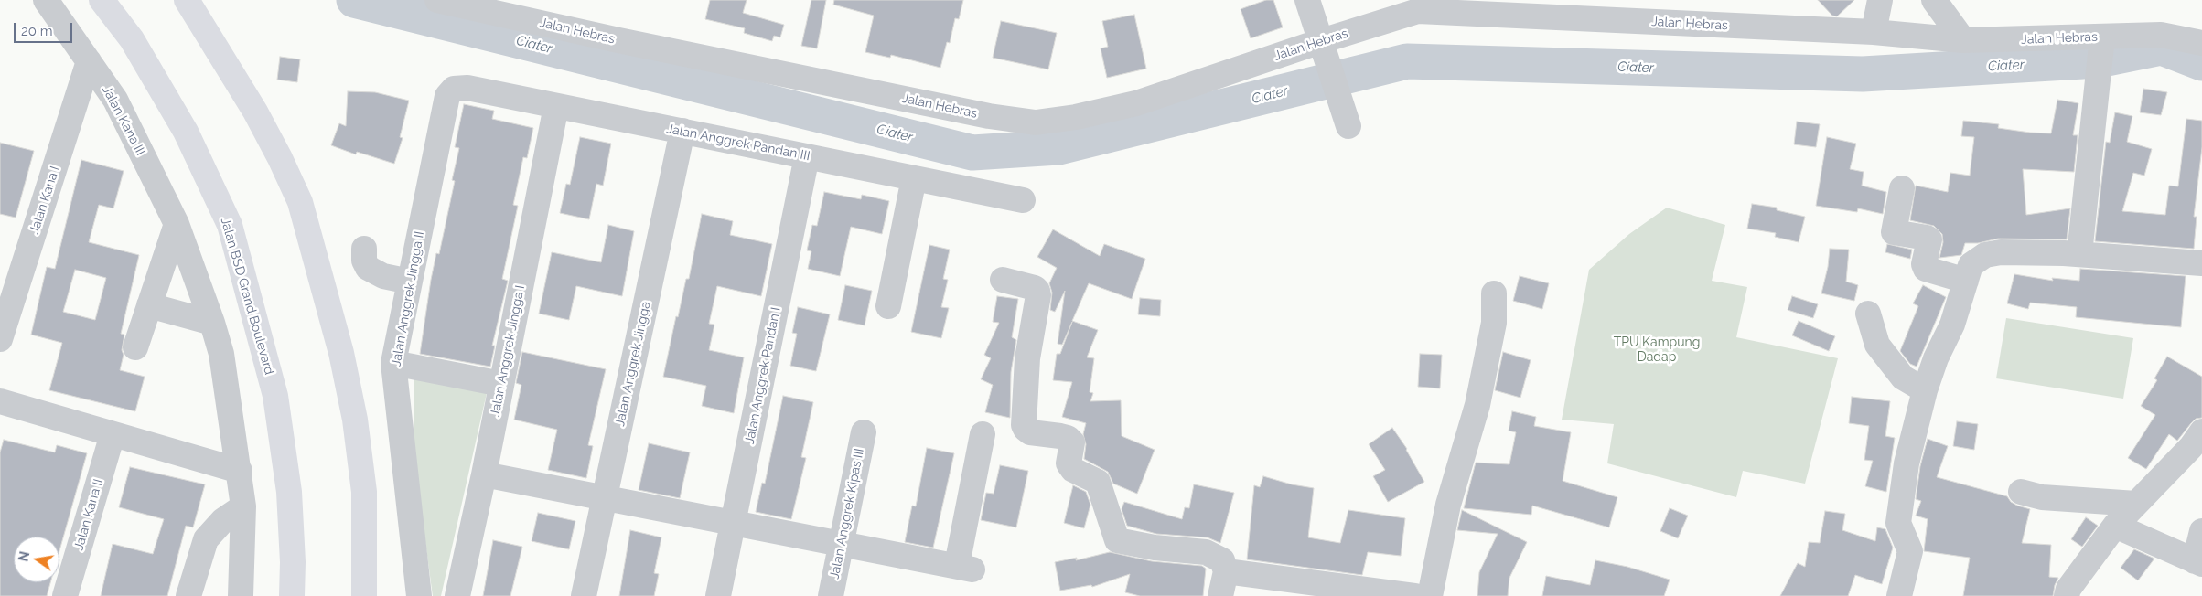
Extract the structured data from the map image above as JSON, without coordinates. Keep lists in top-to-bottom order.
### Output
{
  "streets": {
    "main road": ["Jalan BSD Grand Boulevard"],
    "street": [
      "Jalan Hebras",
      "Jalan Kana III",
      "Jalan Anggrek Pandan III",
      "Jalan Kana I",
      "Jalan Anggrek Jingga II",
      "Jalan Anggrek Jingga I",
      "Jalan Anggrek Jingga",
      "Jalan Anggrek Pandan I",
      "Jalan Anggrek Kipas III",
      "Jalan Kana II"
    ]
  },
  "crossings": [
    ["Jalan Kana III", "Jalan Kana I"],
    ["Jalan Anggrek Pandan III", "Jalan Anggrek Jingga II"],
    ["Jalan Anggrek Pandan III", "Jalan Anggrek Jingga I"],
    ["Jalan Anggrek Pandan III", "Jalan Anggrek Jingga"],
    ["Jalan Anggrek Pandan III", "Jalan Anggrek Pandan I"]
  ],
  "water": ["Ciater"],
  "parks": ["TPU Kampung Dadap"],
  "scale_bar": "20 m",
  "north": "left"
}
